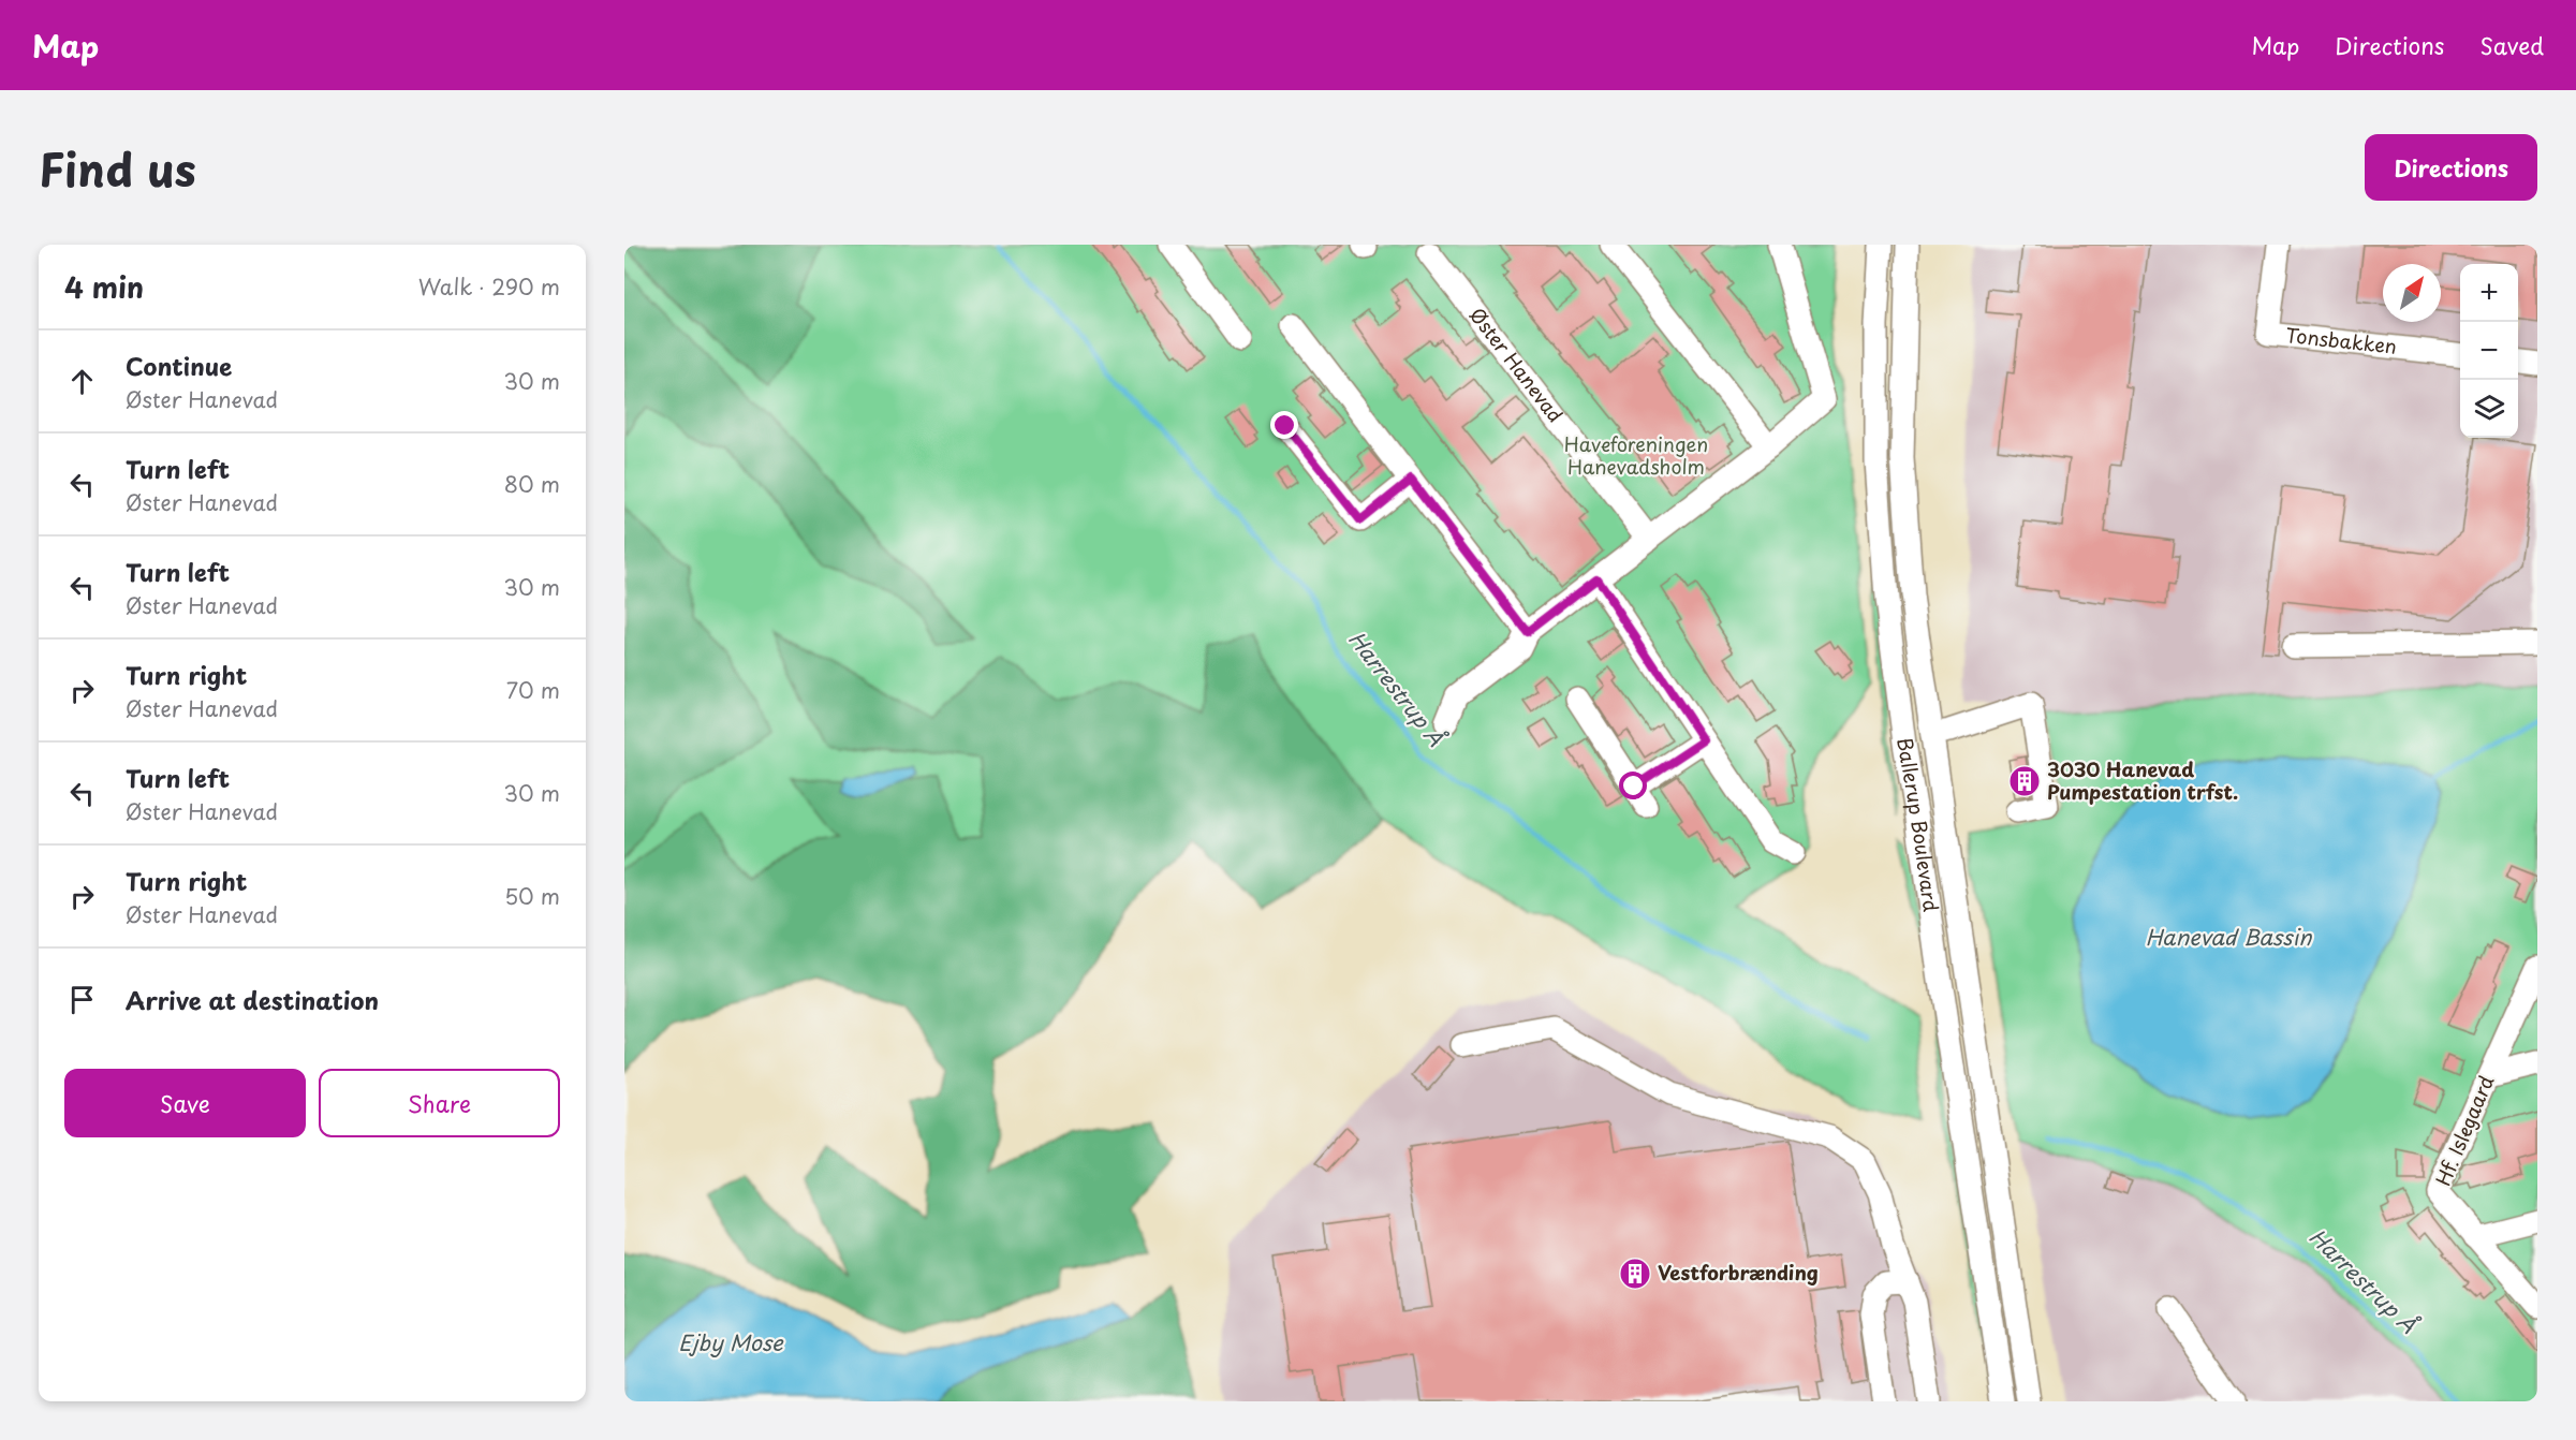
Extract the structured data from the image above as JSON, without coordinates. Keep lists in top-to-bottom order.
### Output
{
  "streets": {
    "street": [
      "Tonsbakken",
      "Øster Hanevad",
      "Ballerup Boulevard",
      "Hf. Islegaard"
    ]
  },
  "water": ["Harrestrup Å", "Hanevad Bassin", "Ejby Mose"],
  "parks": ["Haveforeningen Hanevadsholm"],
  "places": {
    "building": ["3030 Hanevad Pumpestation trfst.", "Vestforbrænding"]
  },
  "north": "top right",
  "page": {
    "header": "Map",
    "nav": ["Map", "Directions", "Saved"],
    "title": "Find us",
    "buttons": [
      "Directions",
      ["Save", "Share"]
    ],
    "heading": ["4 min", "Walk · 290 m"],
    "map_buttons": ["+", "−"],
    "list": [
      ["Continue", "Øster Hanevad", "30 m"],
      ["Turn left", "Øster Hanevad", "80 m"],
      ["Turn left", "Øster Hanevad", "30 m"],
      ["Turn right", "Øster Hanevad", "70 m"],
      ["Turn left", "Øster Hanevad", "30 m"],
      ["Turn right", "Øster Hanevad", "50 m"],
      "Arrive at destination"
    ]
  }
}
